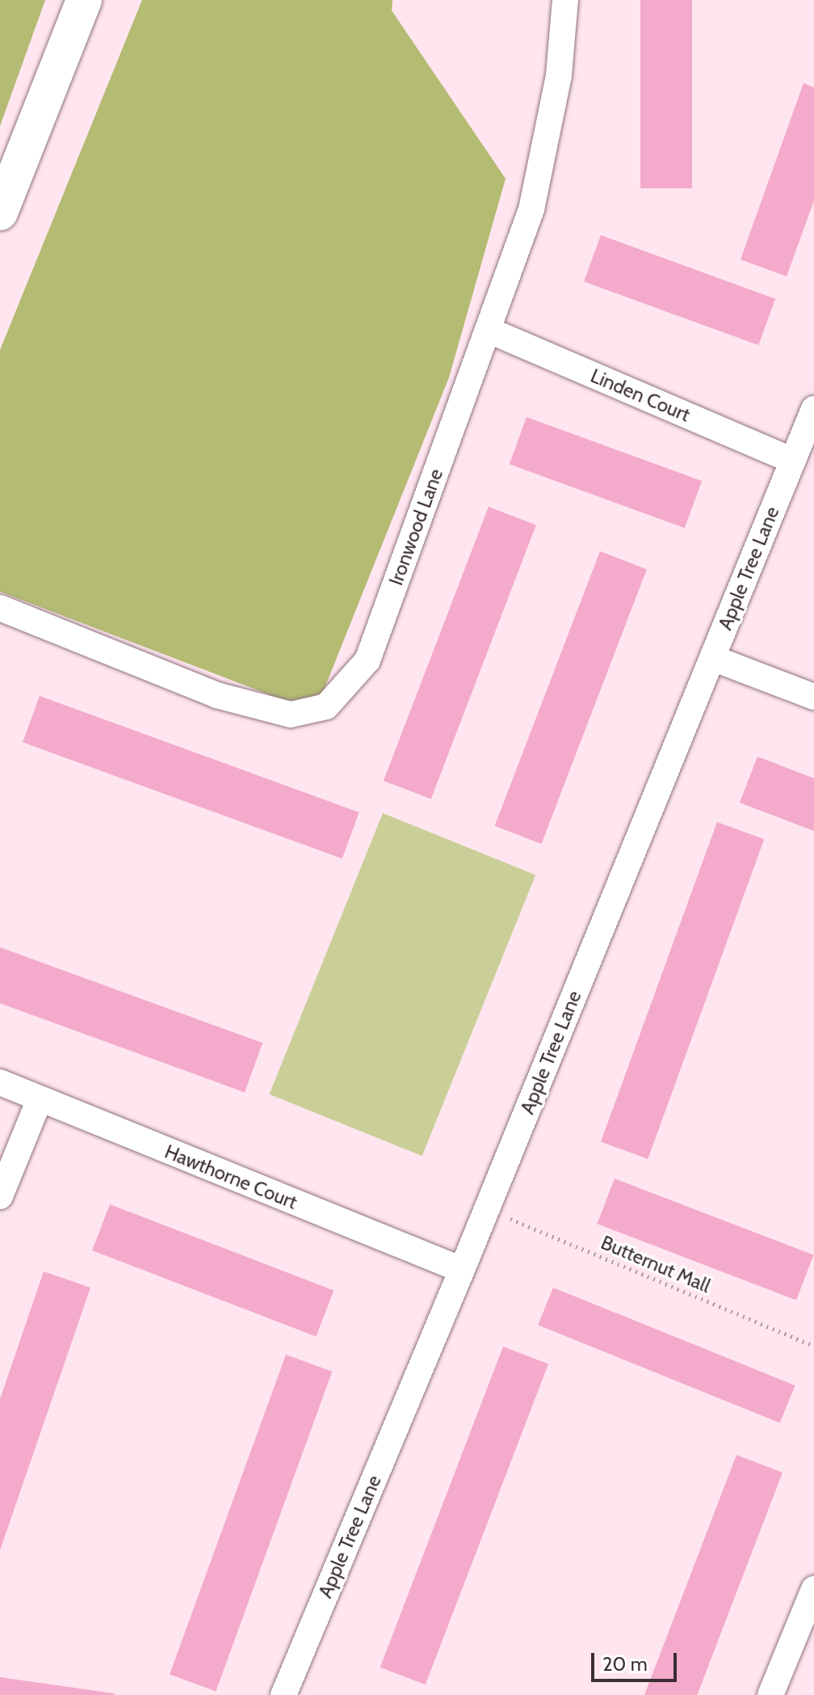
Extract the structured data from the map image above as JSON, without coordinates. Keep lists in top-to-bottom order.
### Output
{
  "streets": {
    "street": [
      "Linden Court",
      "Ironwood Lane",
      "Apple Tree Lane",
      "Hawthorne Court"
    ],
    "path": ["Butternut Mall"]
  },
  "crossings": [
    ["Linden Court", "Ironwood Lane"],
    ["Linden Court", "Apple Tree Lane"],
    ["Apple Tree Lane", "Hawthorne Court"],
    ["Apple Tree Lane", "Butternut Mall"]
  ],
  "scale_bar": "20 m"
}
